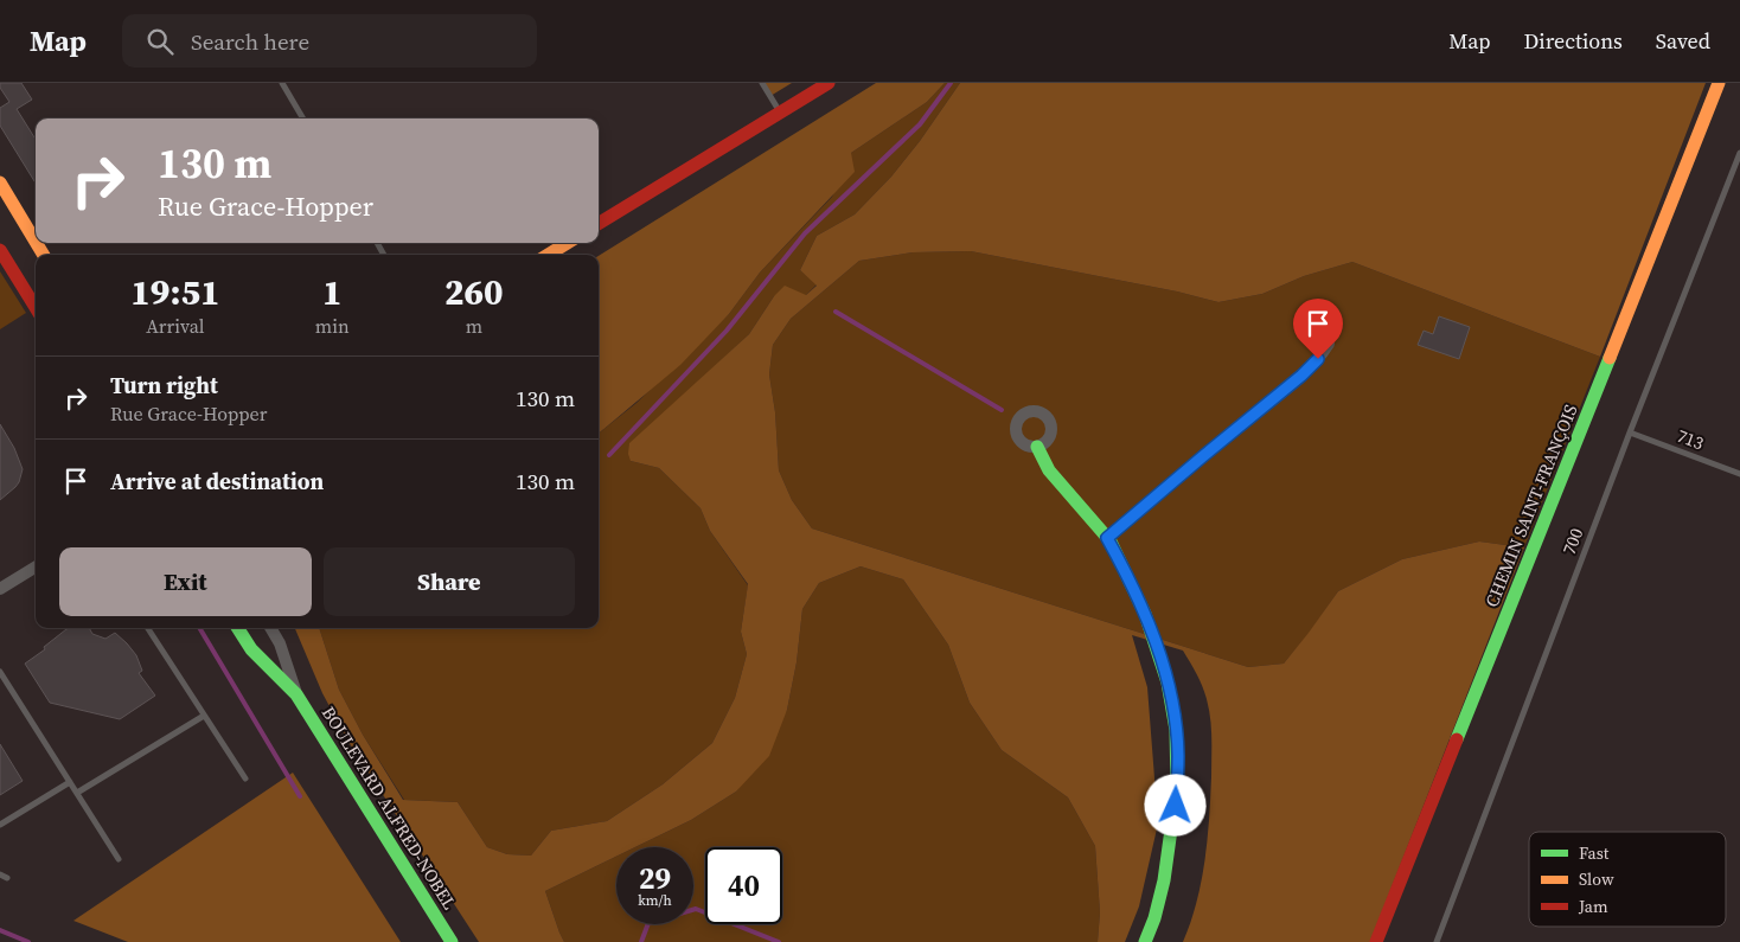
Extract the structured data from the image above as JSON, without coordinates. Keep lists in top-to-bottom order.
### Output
{
  "streets": {
    "street": ["CHEMIN SAINT-FRANÇOIS", "BOULEVARD ALFRED-NOBEL"],
    "lane": ["713", "700"]
  },
  "crossings": [
    ["713", "700"]
  ],
  "legend": ["Fast", "Slow", "Jam"],
  "page": {
    "header": "Map",
    "search": "Search here",
    "nav": ["Map", "Directions", "Saved"],
    "turn": ["130 m", "Rue Grace-Hopper"],
    "eta": [
      "19:51",
      "Arrival",
      "1",
      "min",
      "260",
      "m"
    ],
    "list": [
      {
        "name": "Turn right",
        "note": "Rue Grace-Hopper",
        "value": "130 m"
      },
      {
        "name": "Arrive at destination",
        "value": "130 m"
      }
    ],
    "buttons": ["Exit", "Share"],
    "speed": "29 km/h",
    "limit": "40"
  }
}
